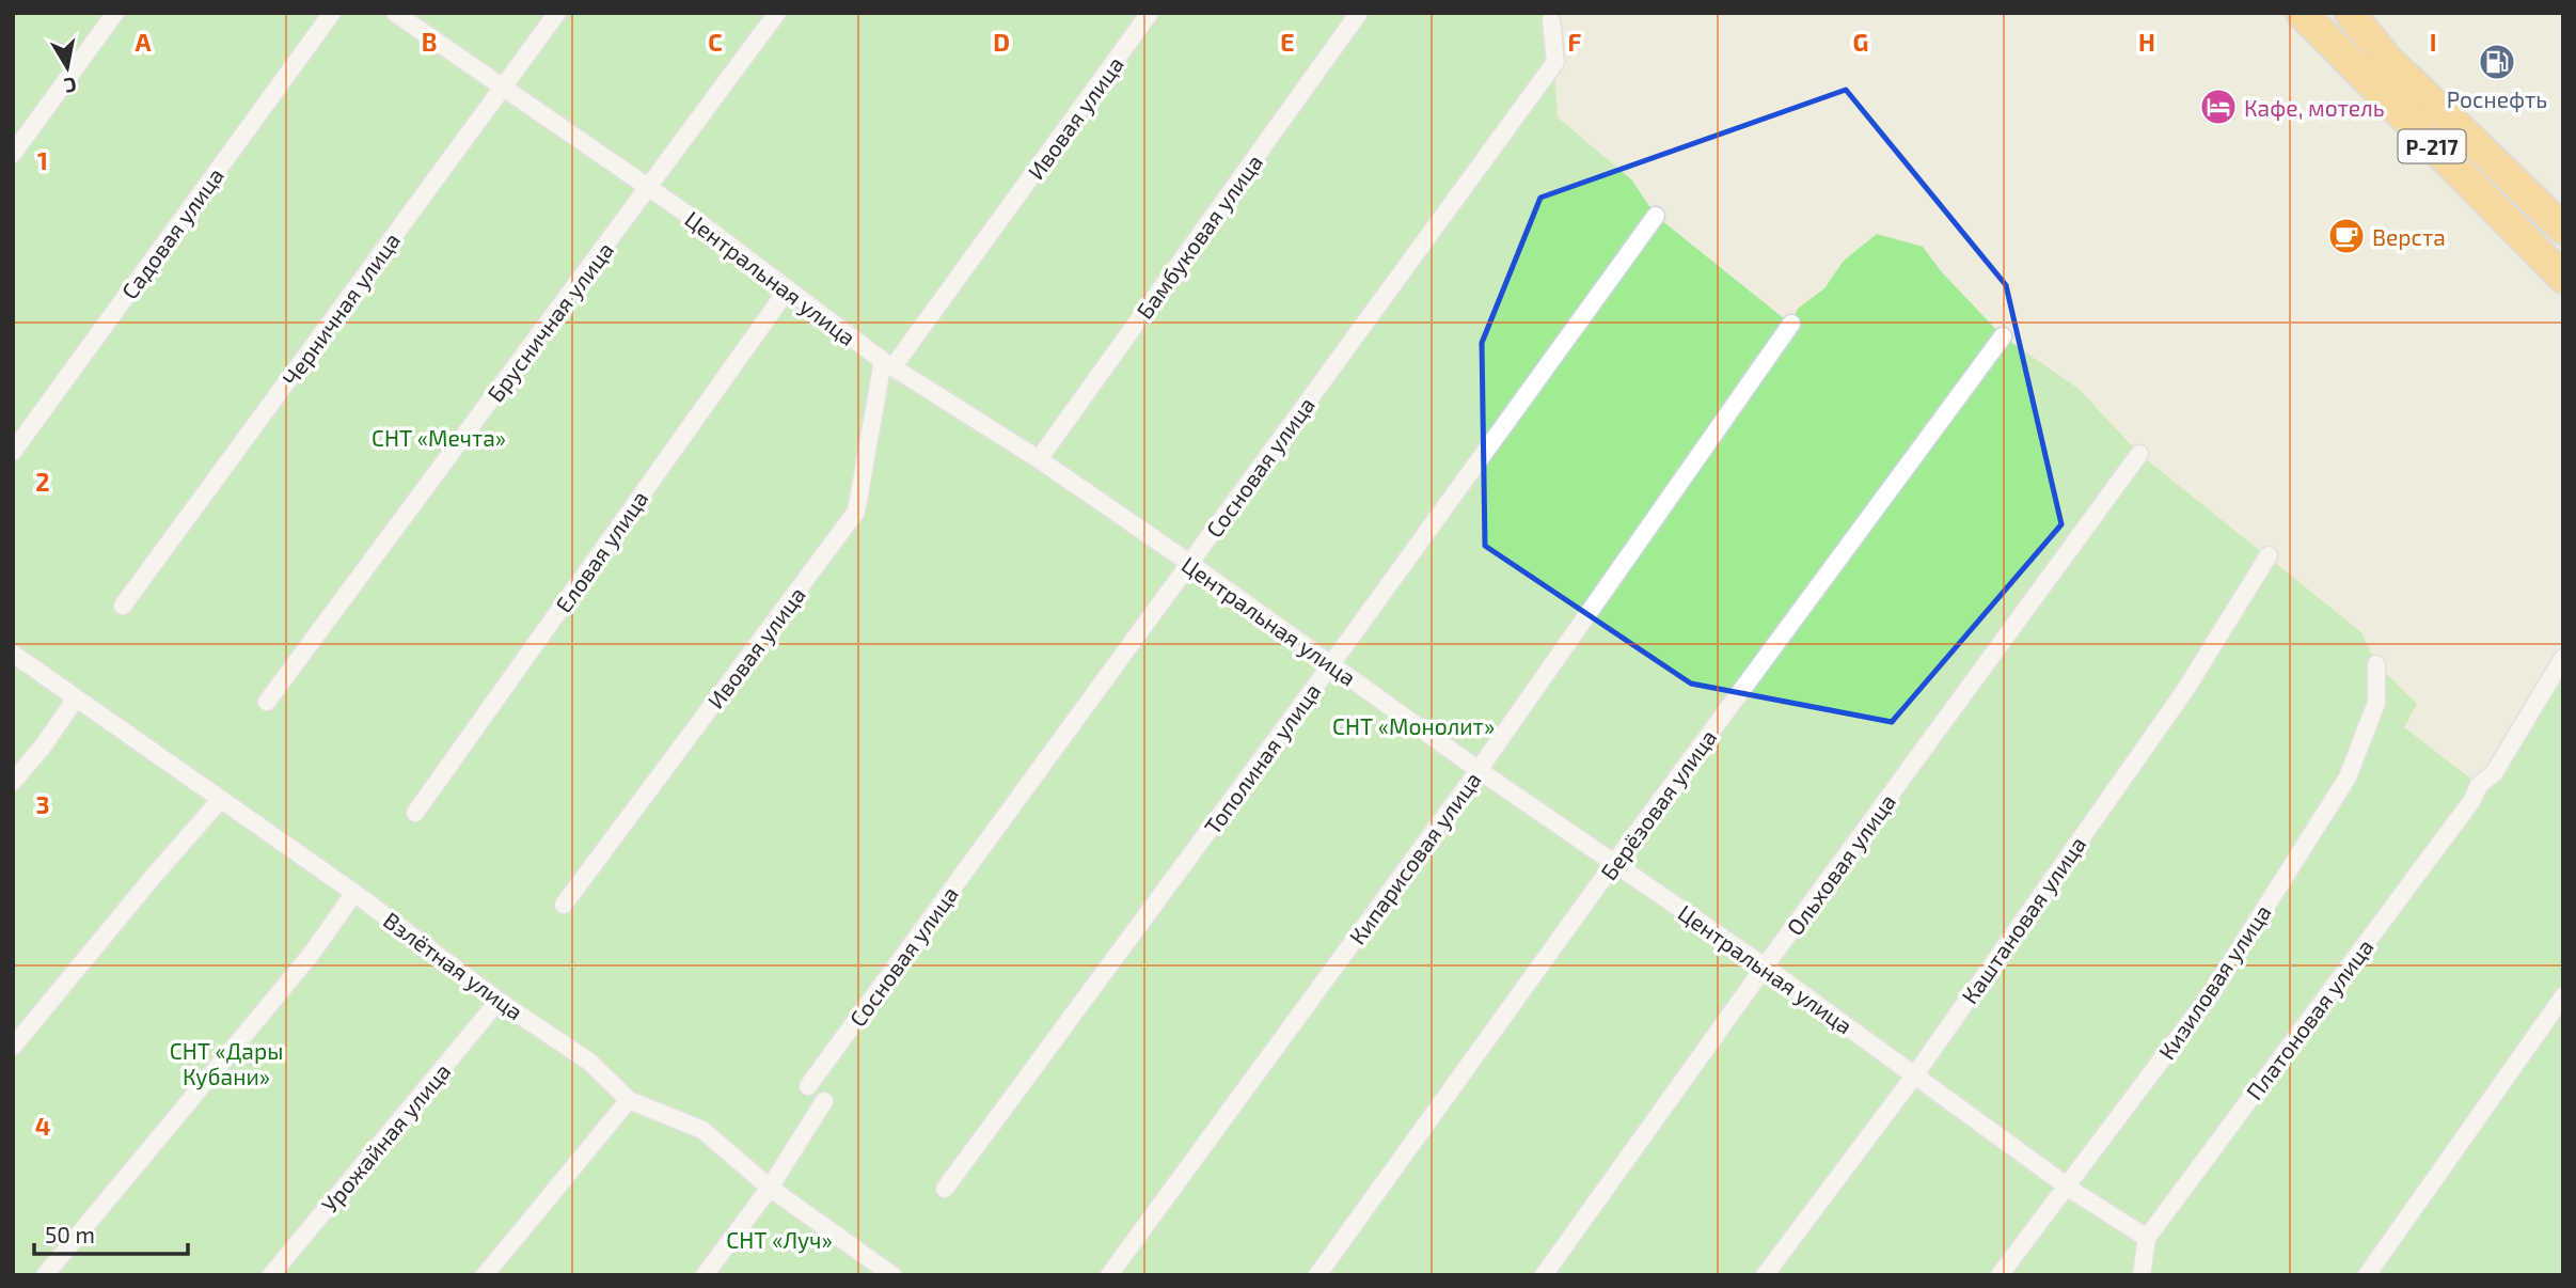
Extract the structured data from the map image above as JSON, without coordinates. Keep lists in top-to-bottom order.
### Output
{
  "streets": {
    "highway": ["Р-217"],
    "street": [
      "Ивовая улица",
      "Садовая улица",
      "Бамбуковая улица",
      "Центральная улица",
      "Черничная улица",
      "Брусничная улица",
      "Сосновая улица",
      "Еловая улица",
      "Тополиная улица",
      "Берёзовая улица",
      "Кипарисовая улица",
      "Ольховая улица",
      "Каштановая улица",
      "Взлётная улица",
      "Кизиловая улица",
      "Платоновая улица",
      "Урожайная улица"
    ]
  },
  "crossings": [
    ["Ивовая улица", "Центральная улица"],
    ["Бамбуковая улица", "Центральная улица"],
    ["Центральная улица", "Черничная улица"],
    ["Центральная улица", "Брусничная улица"],
    ["Центральная улица", "Сосновая улица"],
    ["Центральная улица", "Еловая улица"],
    ["Центральная улица", "Тополиная улица"],
    ["Центральная улица", "Берёзовая улица"],
    ["Центральная улица", "Кипарисовая улица"],
    ["Центральная улица", "Ольховая улица"],
    ["Центральная улица", "Каштановая улица"],
    ["Центральная улица", "Кизиловая улица"],
    ["Центральная улица", "Платоновая улица"],
    ["Взлётная улица", "Урожайная улица"]
  ],
  "parks": [
    "СНТ «Мечта»",
    "СНТ «Монолит»",
    "СНТ «Дары Кубани»",
    "СНТ «Луч»"
  ],
  "places": {
    "fuel station": ["Роснефть"],
    "hotel": ["Кафе, мотель"],
    "cafe": ["Верста"]
  },
  "scale_bar": "50 m",
  "north": "bottom",
  "grid": {
    "columns": [
      "A",
      "B",
      "C",
      "D",
      "E",
      "F",
      "G",
      "H",
      "I"
    ],
    "rows": [
      "1",
      "2",
      "3",
      "4"
    ]
  }
}
